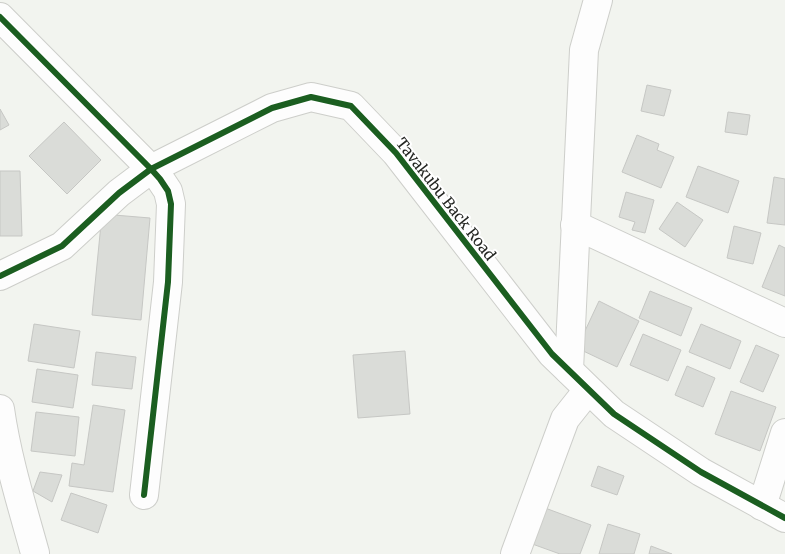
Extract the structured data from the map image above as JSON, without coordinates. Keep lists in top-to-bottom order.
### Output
{
  "streets": {
    "street": ["Tavakubu Back Road"]
  }
}
